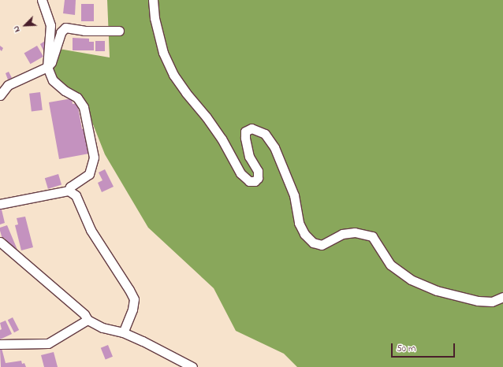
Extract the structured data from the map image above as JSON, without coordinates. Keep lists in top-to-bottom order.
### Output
{
  "scale_bar": "50 m",
  "north": "bottom left"
}
